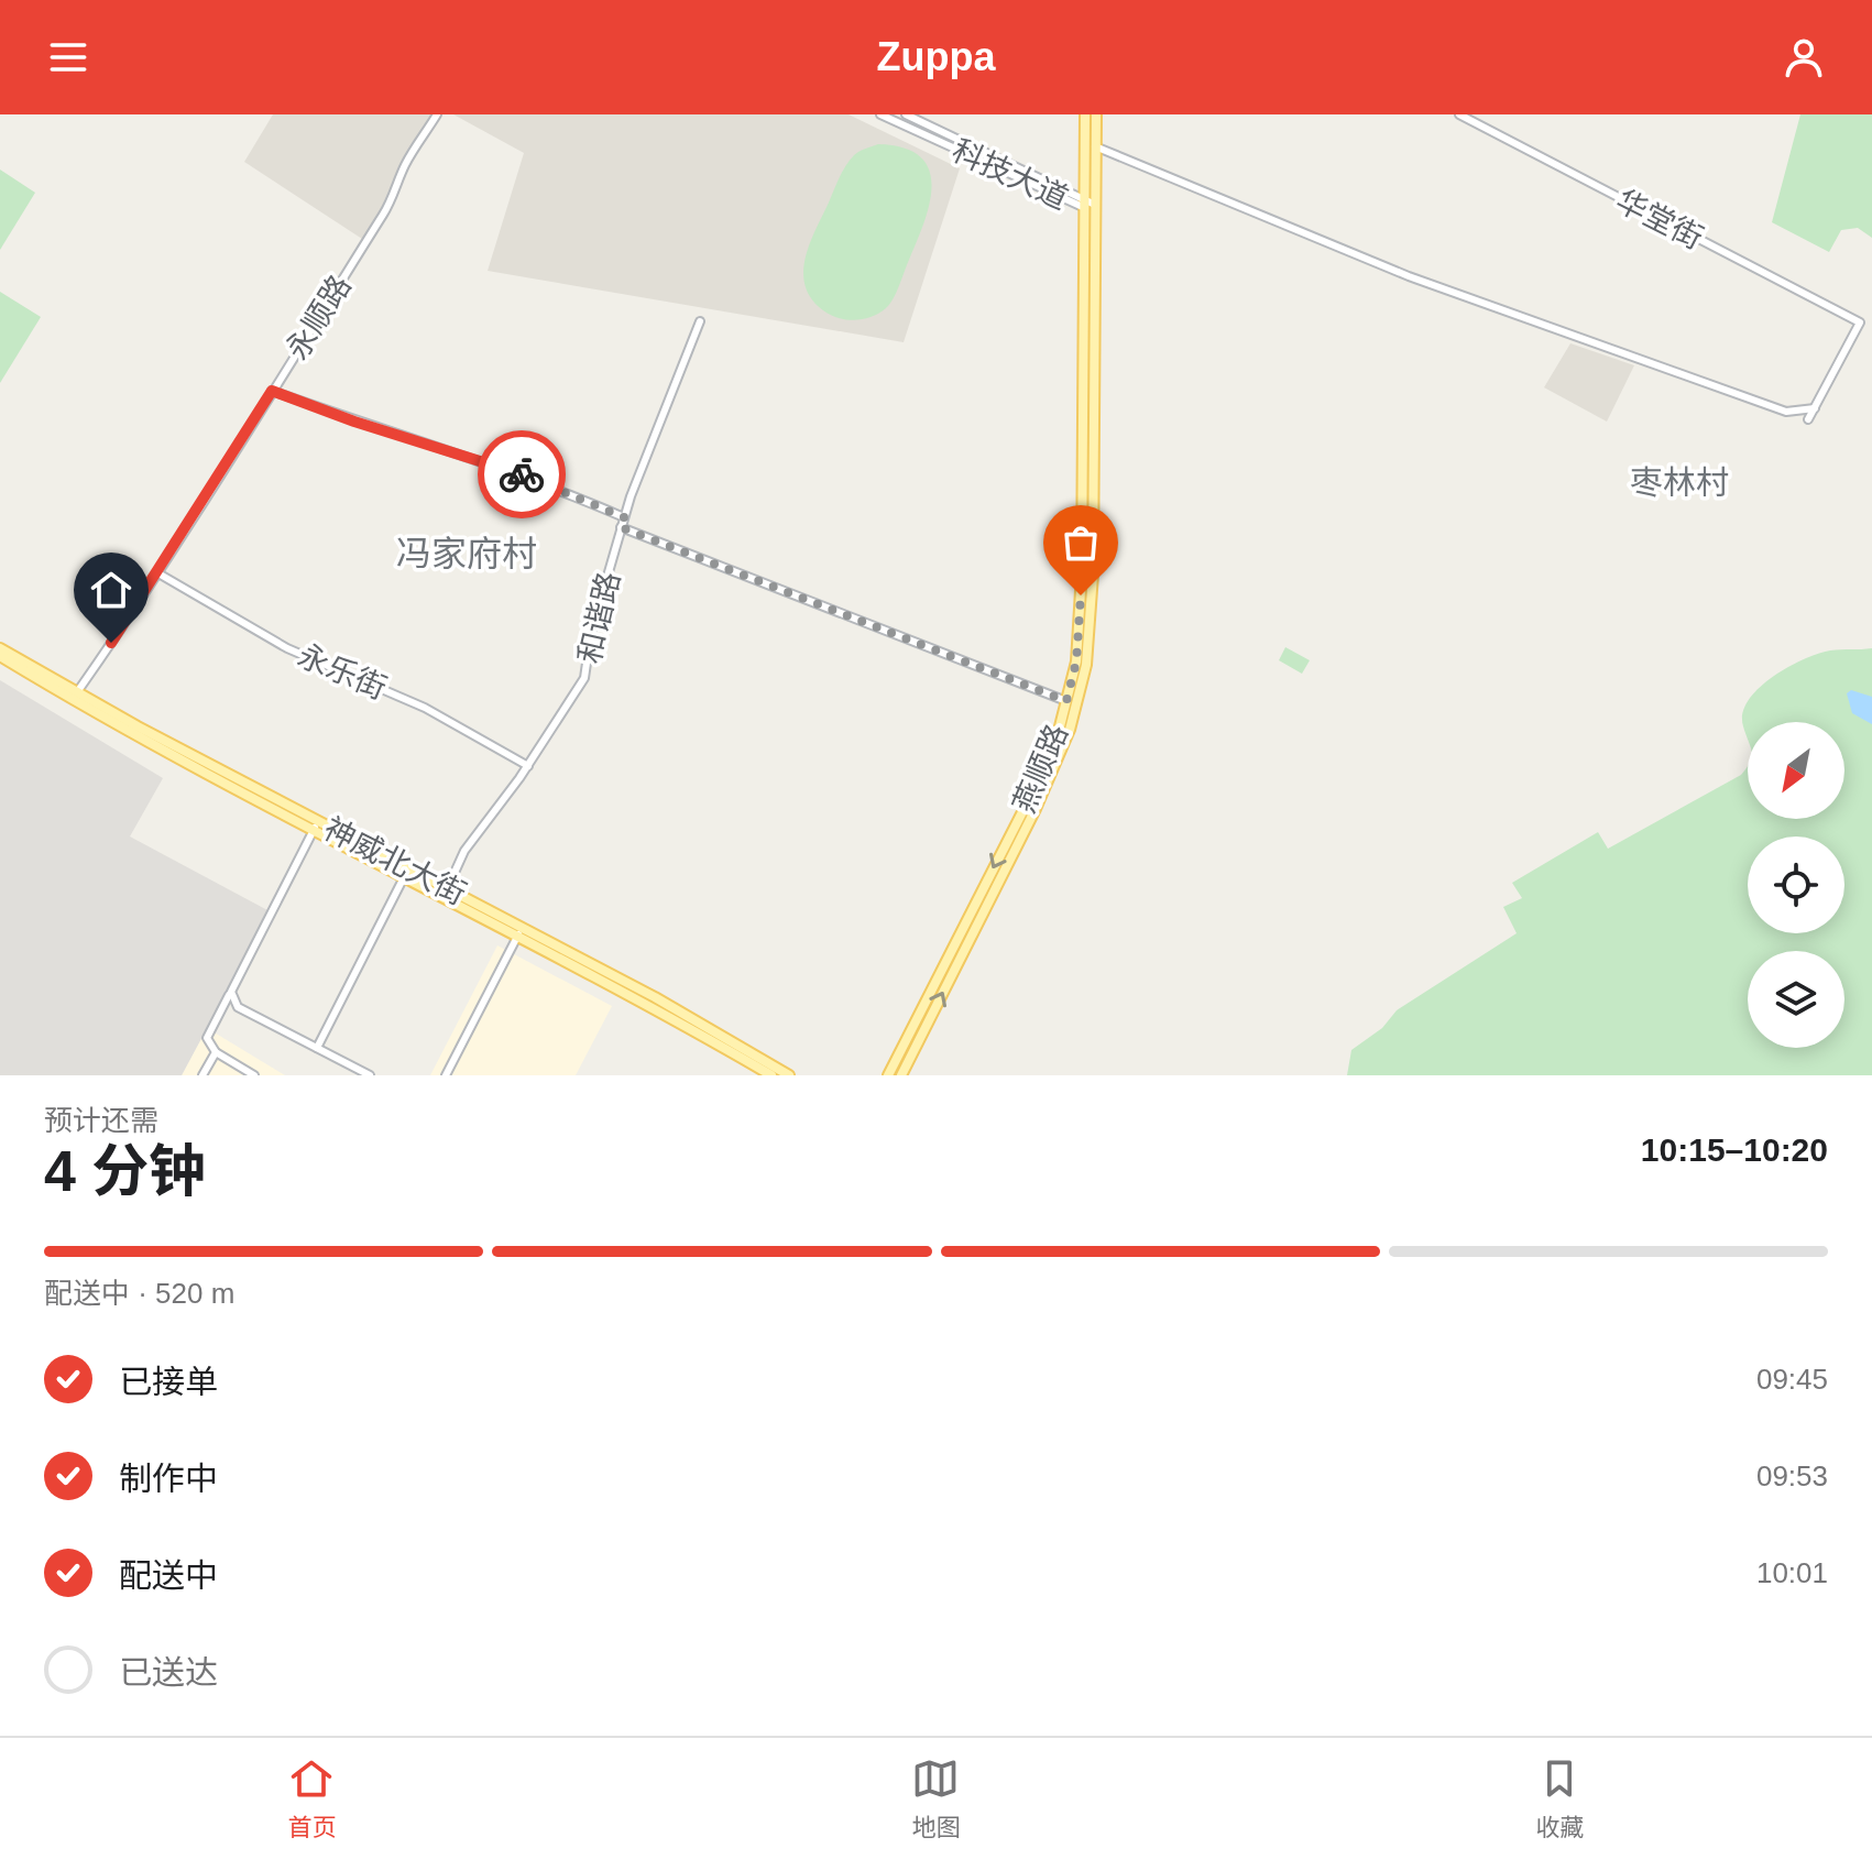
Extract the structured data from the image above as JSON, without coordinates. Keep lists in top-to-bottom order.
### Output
{
  "streets": {
    "main road": ["燕顺路", "神威北大街"],
    "street": [
      "科技大道",
      "华堂街",
      "永顺路",
      "和谐路",
      "永乐街"
    ]
  },
  "crossings": [
    ["科技大道", "燕顺路"],
    ["永顺路", "永乐街"],
    ["永顺路", "神威北大街"],
    ["和谐路", "永乐街"],
    ["和谐路", "神威北大街"]
  ],
  "districts": ["枣林村", "冯家府村"],
  "north": "bottom left",
  "page": {
    "header": "Zuppa",
    "heading": ["4 分钟", "预计还需", "10:15–10:20"],
    "bar": "配送中 · 520 m",
    "list": [
      ["已接单", "09:45"],
      ["制作中", "09:53"],
      ["配送中", "10:01"],
      "已送达"
    ],
    "tabs": ["首页", "地图", "收藏"]
  }
}
